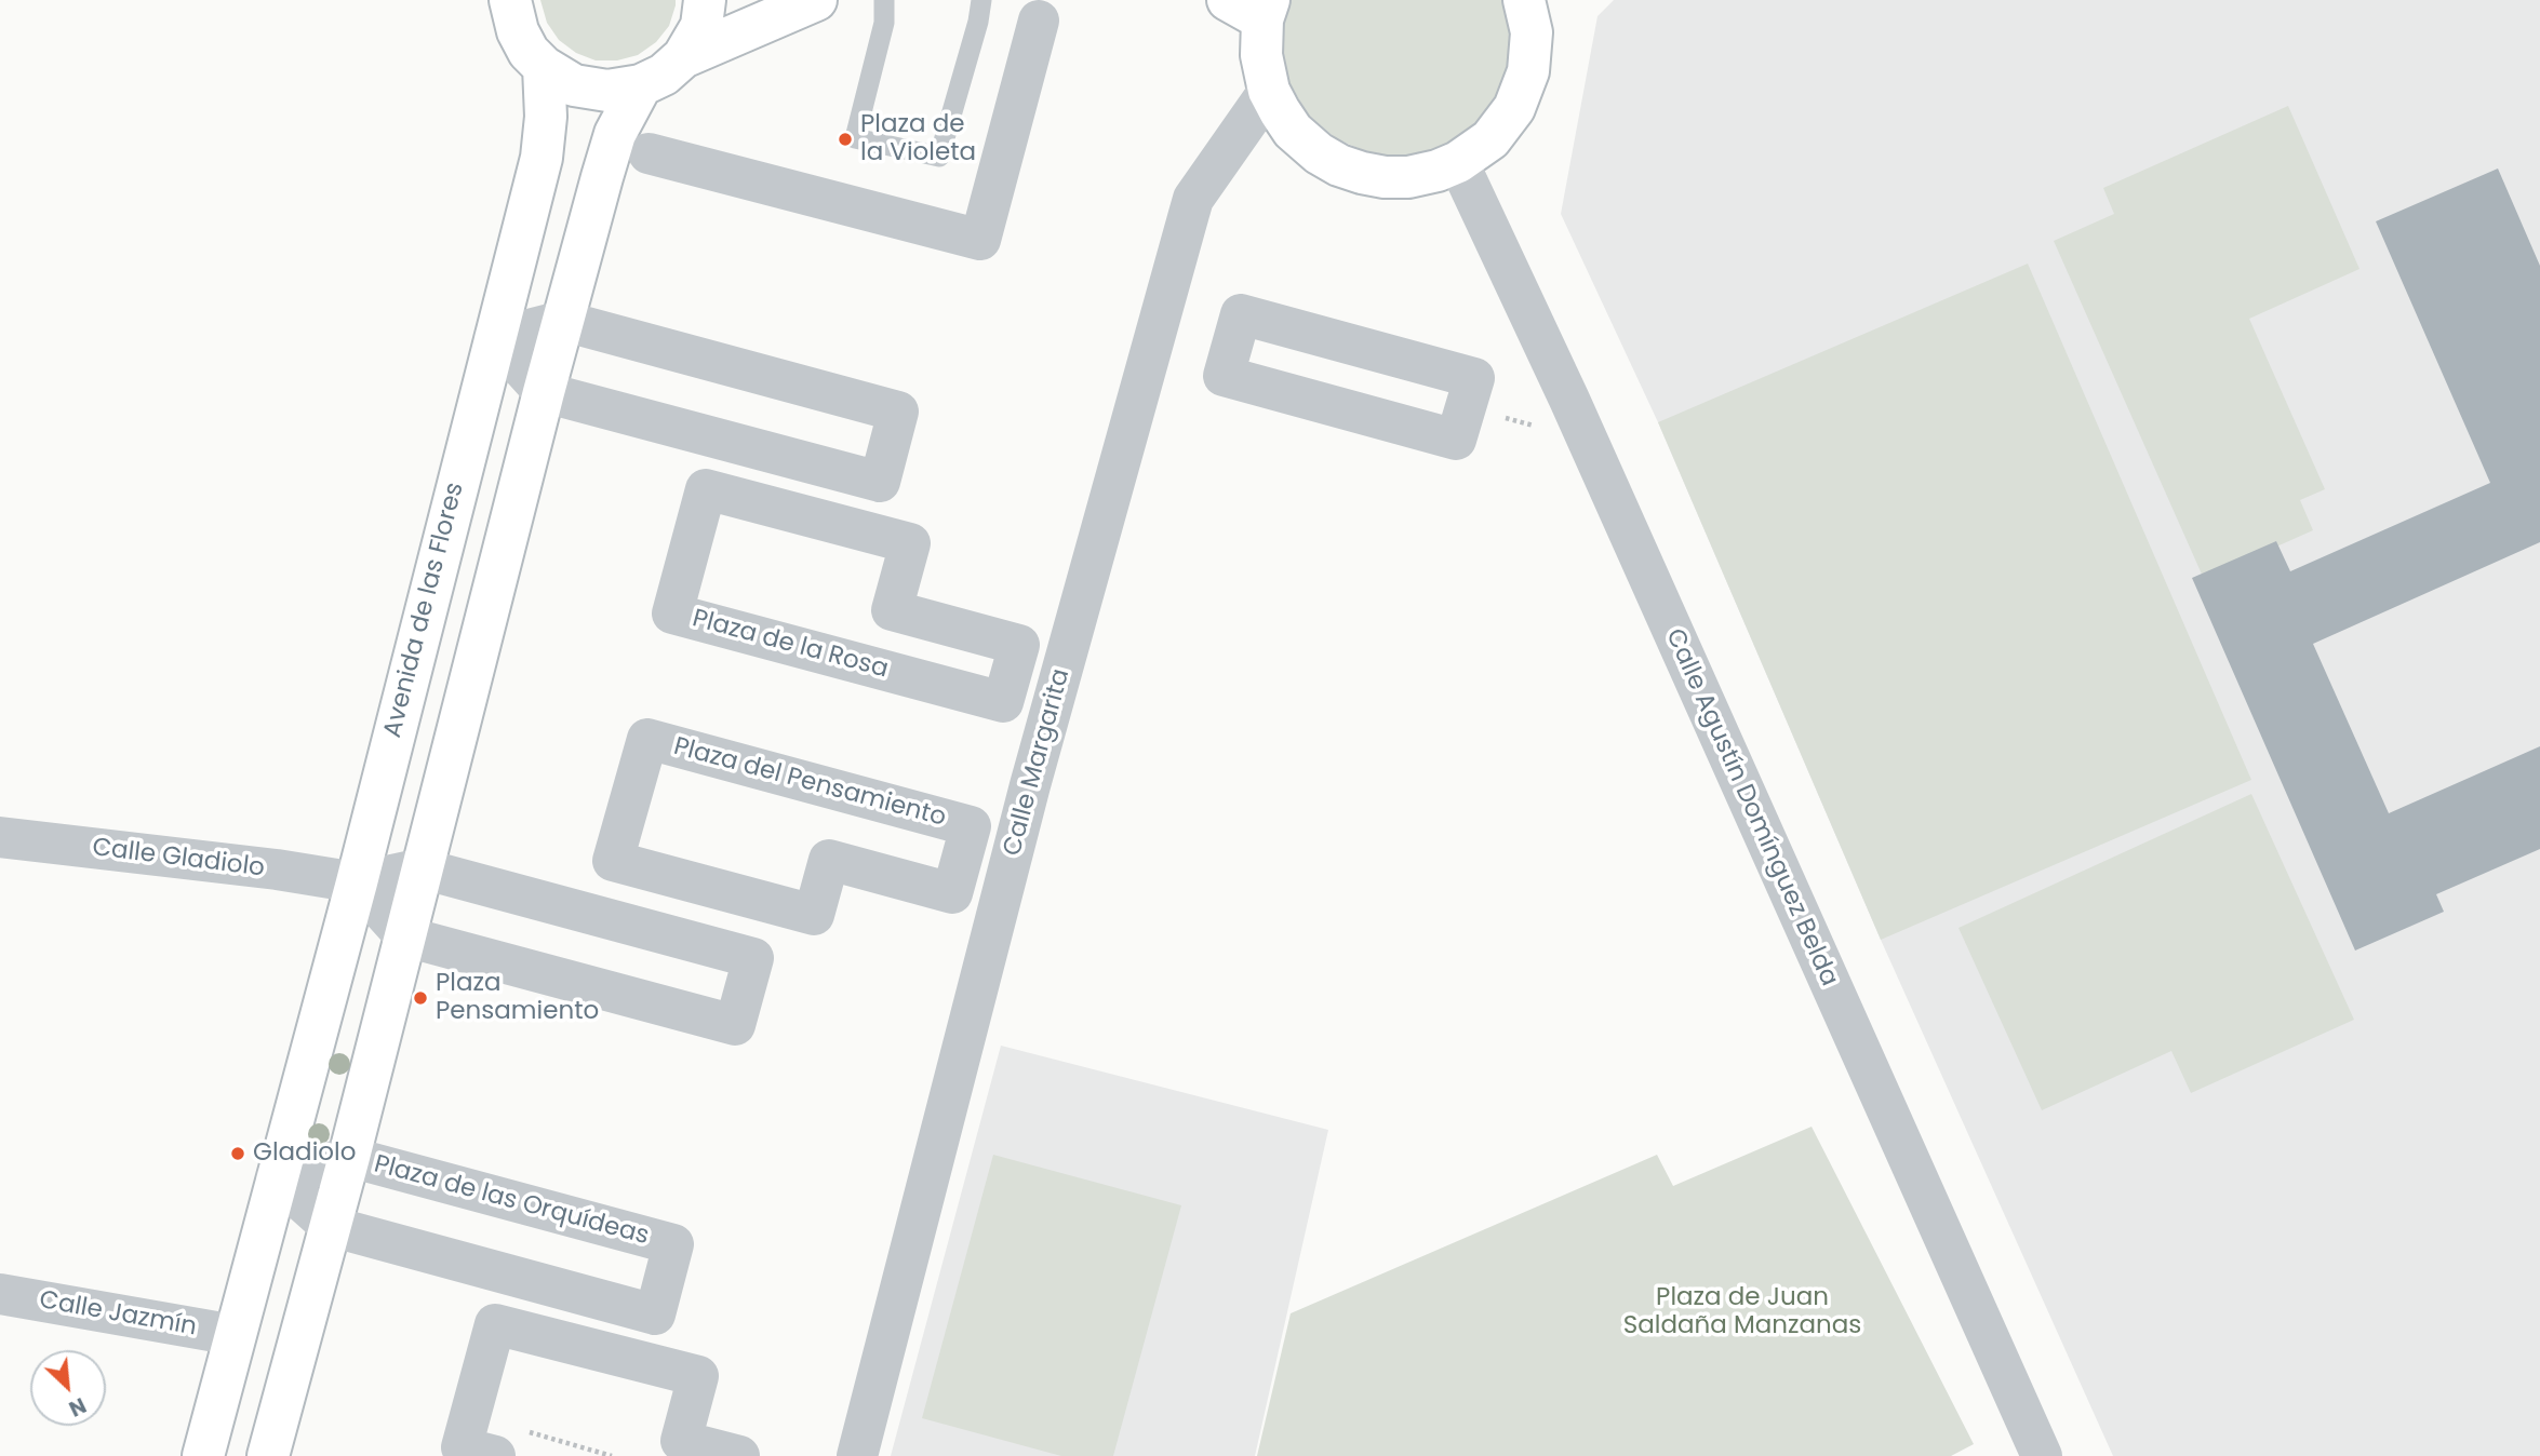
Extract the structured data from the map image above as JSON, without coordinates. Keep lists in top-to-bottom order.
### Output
{
  "streets": {
    "main road": ["Avenida de las Flores"],
    "street": [
      "Plaza de la Rosa",
      "Calle Margarita",
      "Plaza del Pensamiento",
      "Calle Agustín Domínguez Belda",
      "Calle Gladiolo",
      "Plaza de las Orquídeas",
      "Calle Jazmín"
    ]
  },
  "crossings": [
    ["Avenida de las Flores", "Calle Gladiolo"],
    ["Avenida de las Flores", "Calle Jazmín"]
  ],
  "parks": ["Plaza de Juan Saldaña Manzanas"],
  "places": ["Plaza de la Violeta", "Plaza Pensamiento", "Gladiolo"],
  "north": "bottom right"
}
